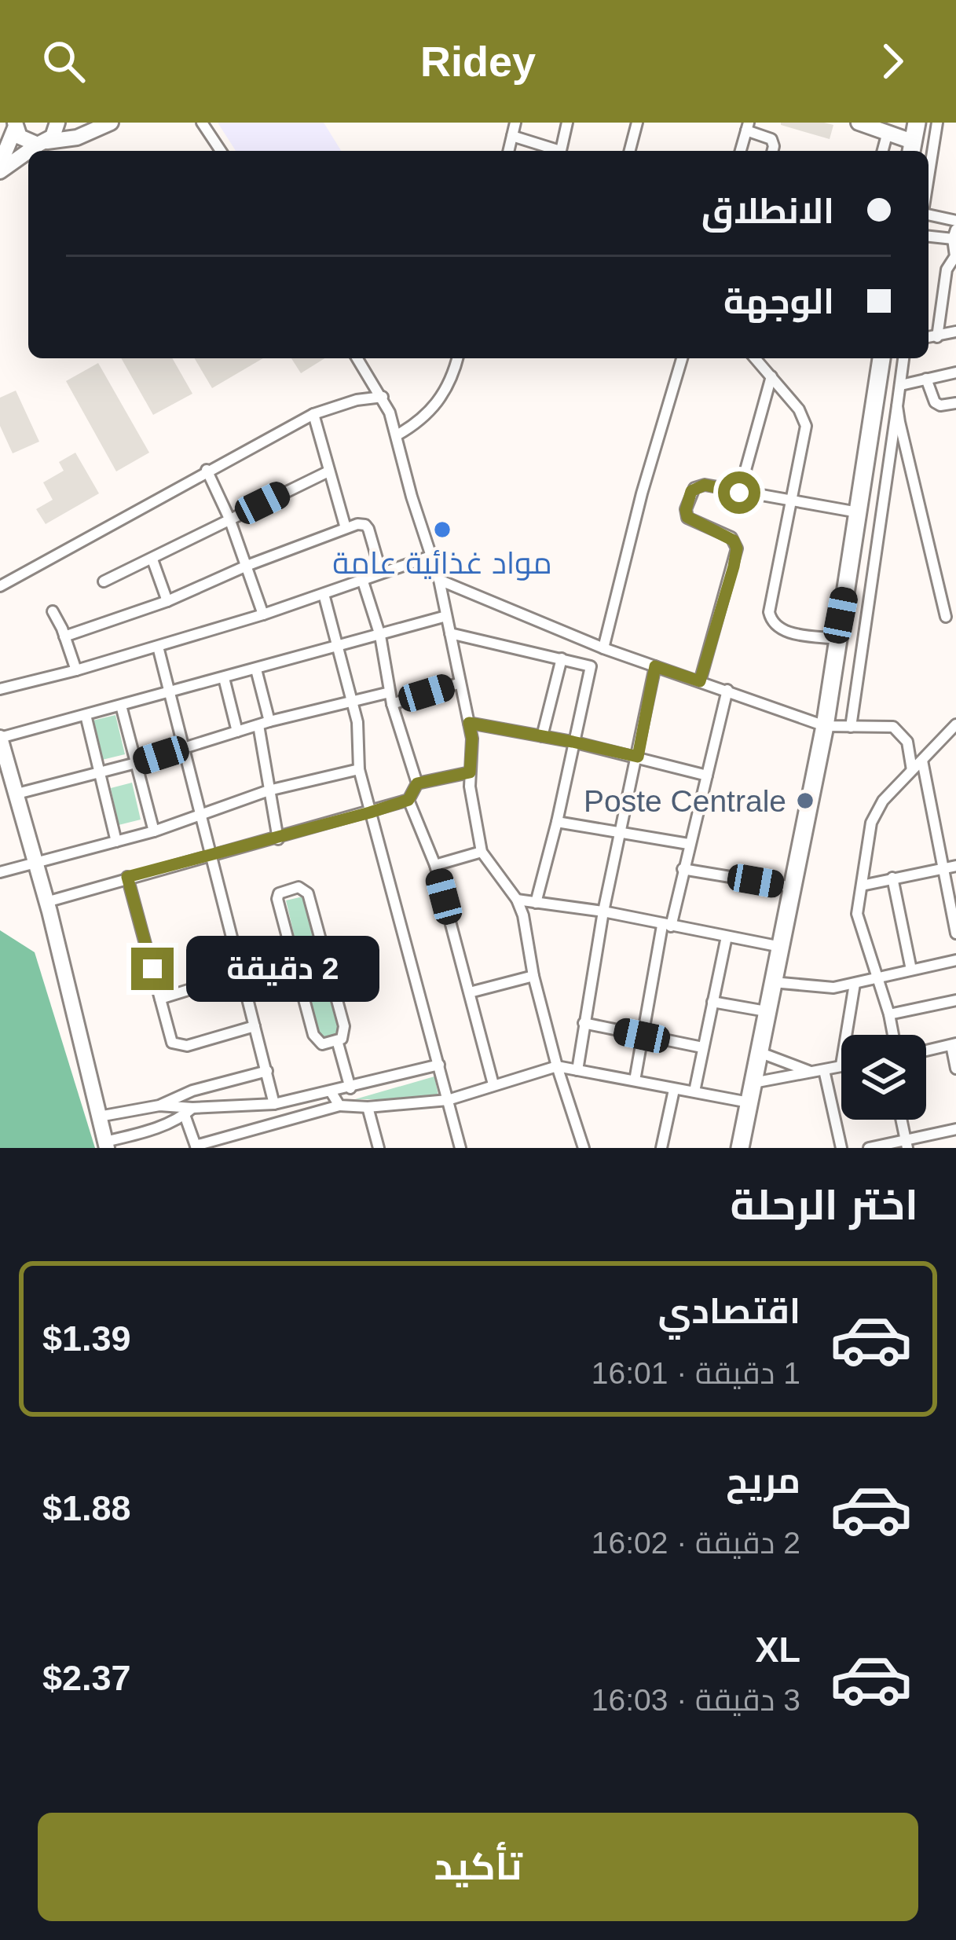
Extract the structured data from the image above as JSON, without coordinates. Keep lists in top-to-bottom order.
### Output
{
  "places": ["مواد غذائية عامة", "Poste Centrale"],
  "page": {
    "header": "Ridey",
    "banner": ["الانطلاق", "الوجهة"],
    "bubble": "2 دقيقة",
    "heading": "اختر الرحلة",
    "list": [
      {
        "name": "اقتصادي",
        "note": "1 دقيقة · 16:01",
        "value": "$1.39"
      },
      {
        "name": "مريح",
        "note": "2 دقيقة · 16:02",
        "value": "$1.88"
      },
      {
        "name": "XL",
        "note": "3 دقيقة · 16:03",
        "value": "$2.37"
      }
    ],
    "buttons": "تأكيد"
  }
}
